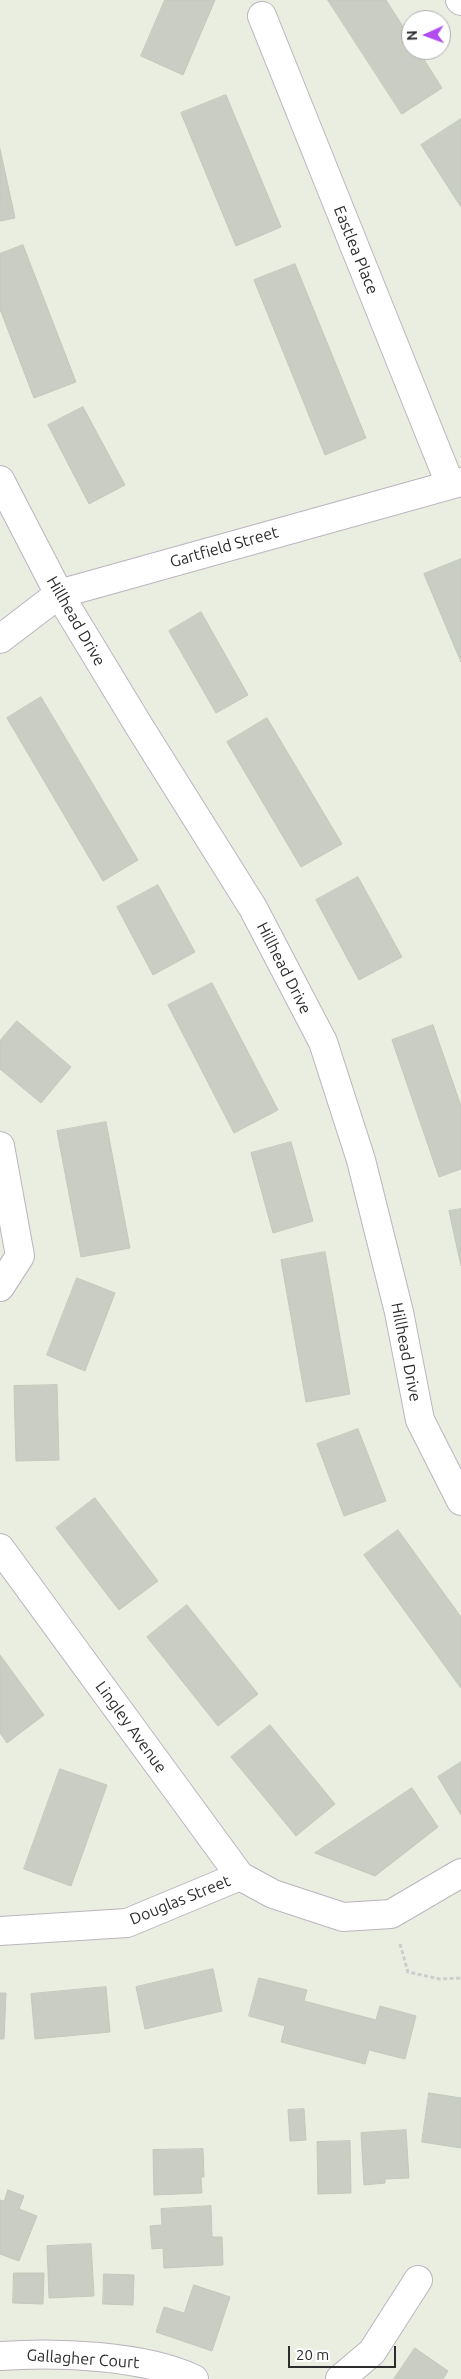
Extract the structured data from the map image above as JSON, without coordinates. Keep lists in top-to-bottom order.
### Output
{
  "streets": {
    "street": [
      "Eastlea Place",
      "Gartfield Street",
      "Hillhead Drive",
      "Lingley Avenue",
      "Douglas Street",
      "Gallagher Court"
    ]
  },
  "crossings": [
    ["Eastlea Place", "Gartfield Street"],
    ["Gartfield Street", "Hillhead Drive"],
    ["Lingley Avenue", "Douglas Street"]
  ],
  "scale_bar": "20 m",
  "north": "left"
}
